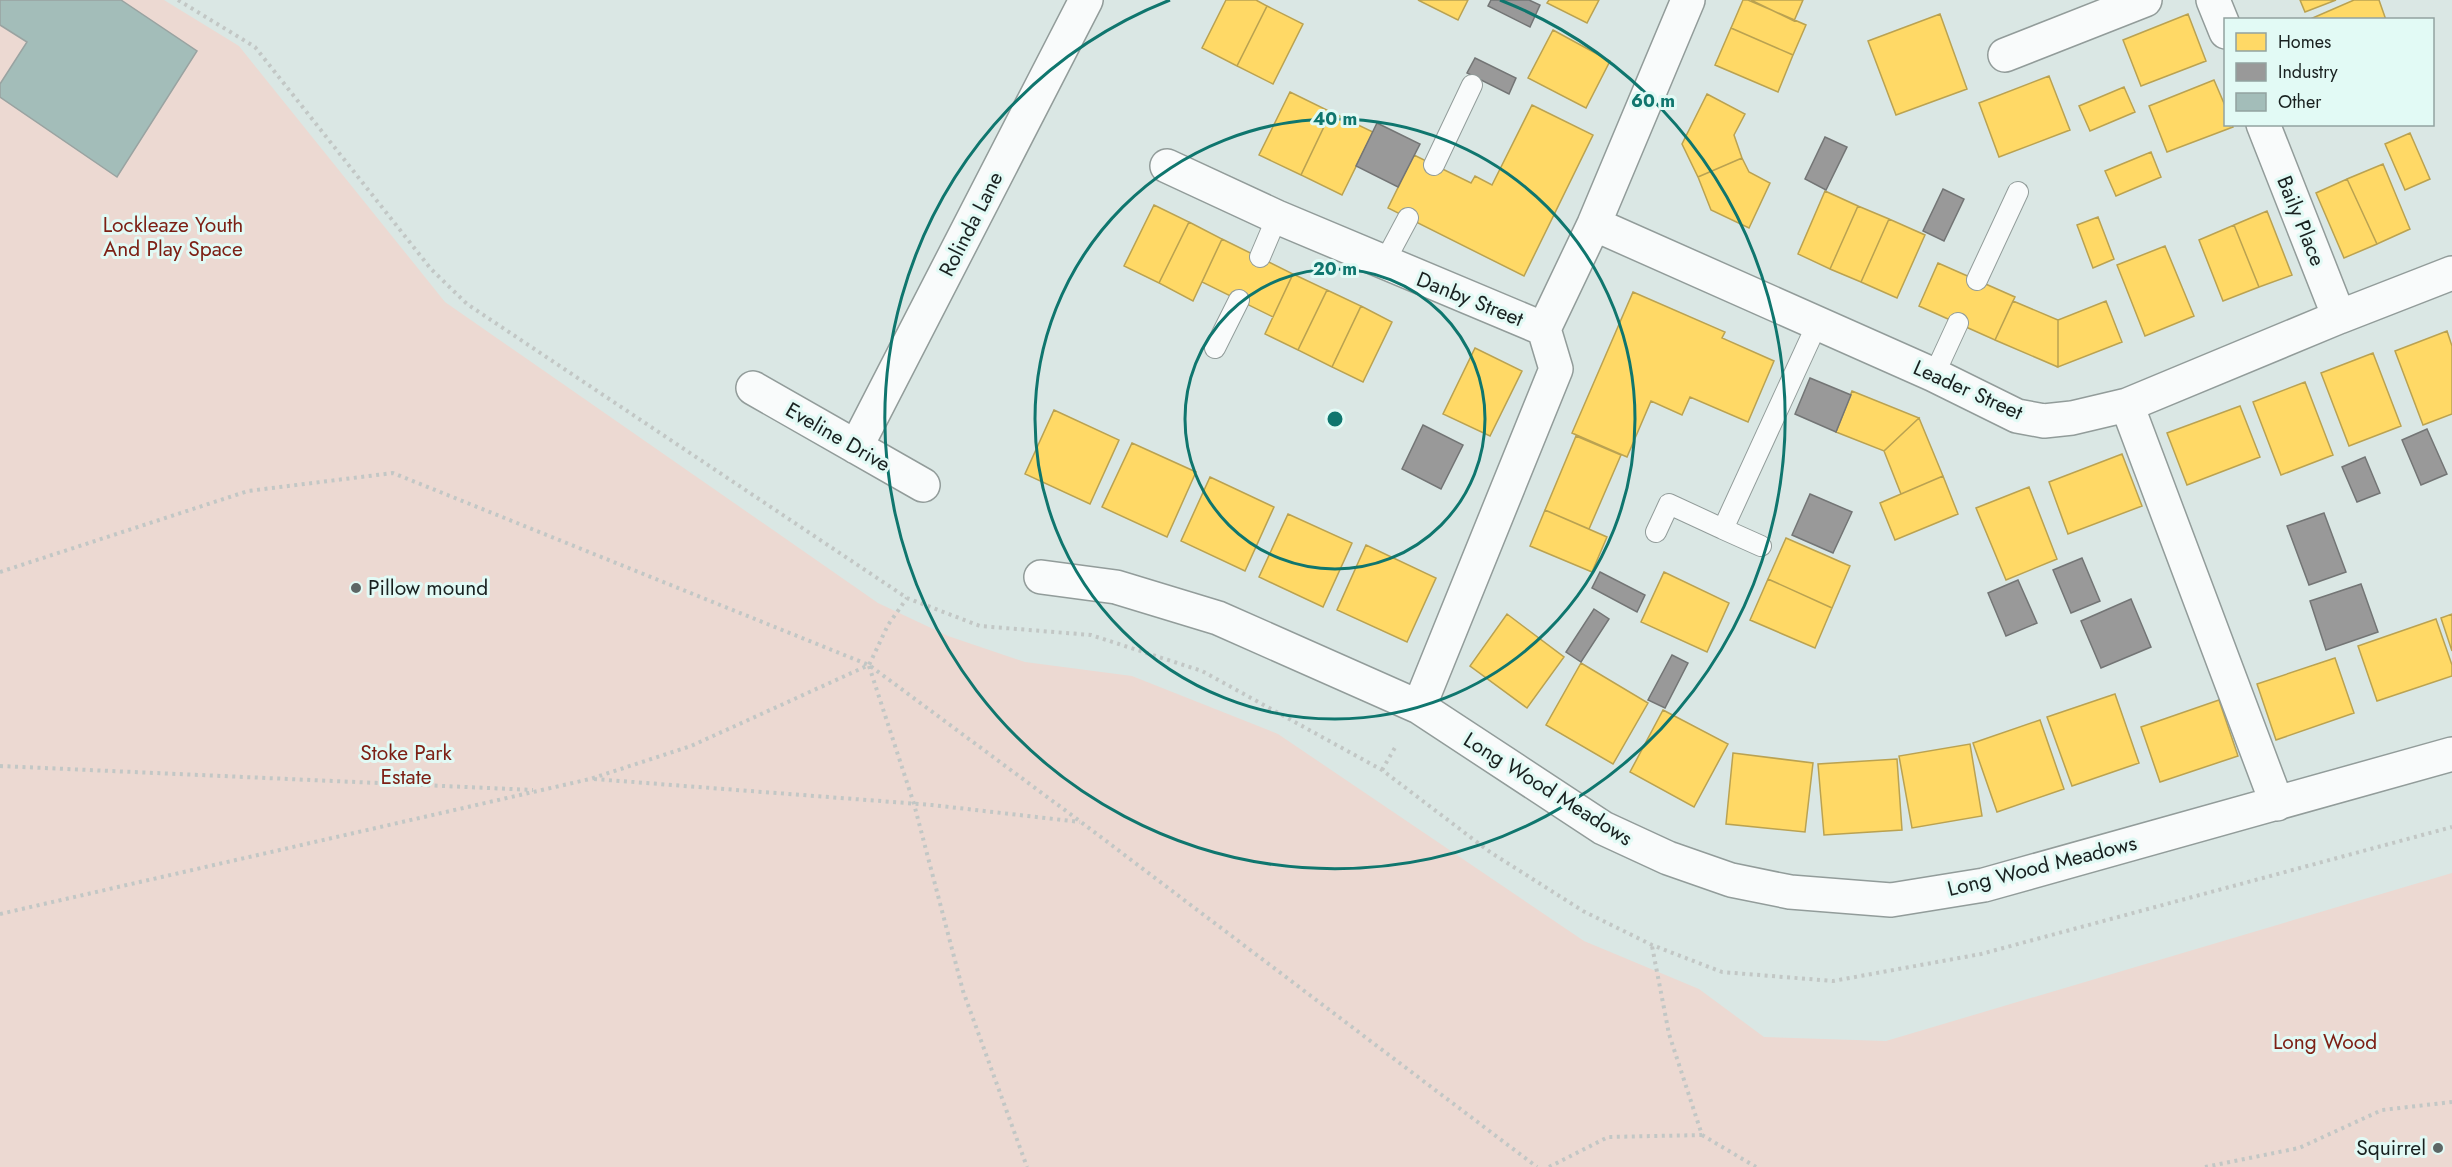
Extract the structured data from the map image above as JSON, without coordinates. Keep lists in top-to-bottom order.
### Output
{
  "streets": {
    "street": [
      "Baily Place",
      "Rolinda Lane",
      "Danby Street",
      "Leader Street",
      "Eveline Drive",
      "Long Wood Meadows"
    ]
  },
  "crossings": [
    ["Baily Place", "Leader Street"],
    ["Rolinda Lane", "Eveline Drive"],
    ["Danby Street", "Leader Street"]
  ],
  "parks": ["Lockleaze Youth And Play Space", "Stoke Park Estate", "Long Wood"],
  "places": ["Pillow mound", "Squirrel"],
  "legend": ["Homes", "Industry", "Other"],
  "rings": ["60 m", "40 m", "20 m"]
}
